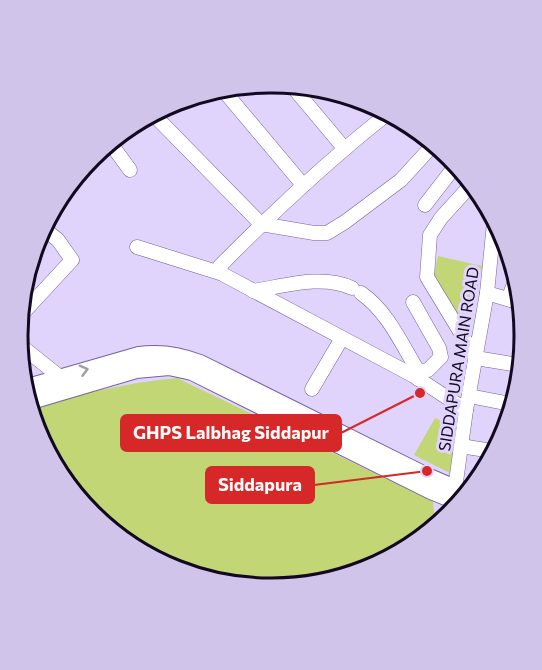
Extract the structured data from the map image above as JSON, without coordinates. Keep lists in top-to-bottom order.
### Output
{
  "streets": {
    "street": ["SIDDAPURA MAIN ROAD"]
  },
  "places": ["GHPS Lalbhag Siddapur", "Siddapura"]
}
